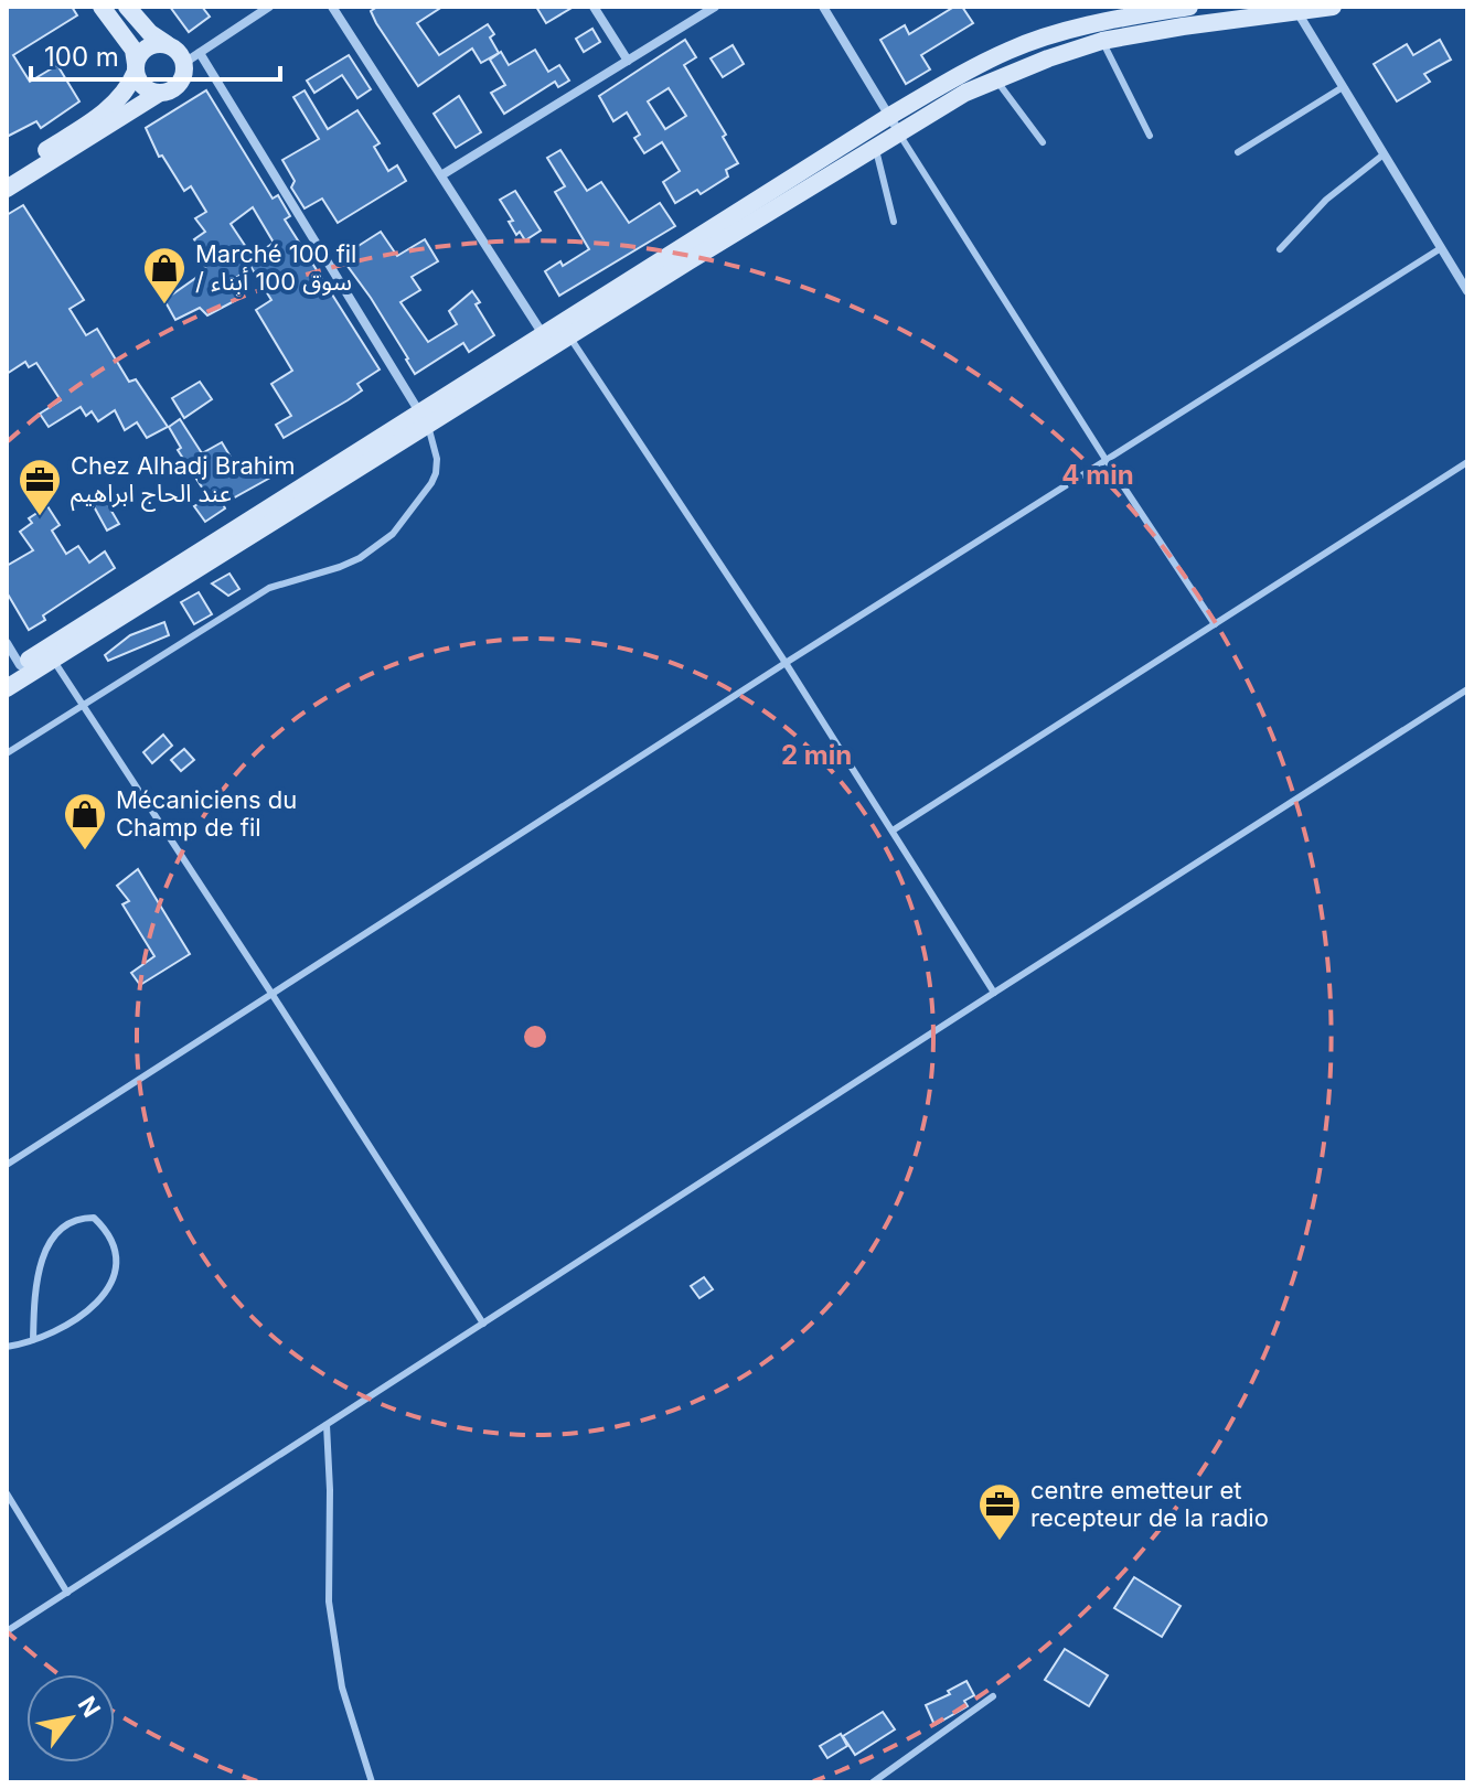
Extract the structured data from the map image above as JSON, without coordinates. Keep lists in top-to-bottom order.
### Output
{
  "places": {
    "shop": ["Marché 100 fil / سوق 100 أبناء", "Mécaniciens du Champ de fil"],
    "office": ["Chez Alhadj Brahim عند الحاج ابراهيم", "centre emetteur et recepteur de la radio"]
  },
  "scale_bar": "100 m",
  "north": "top right",
  "rings": ["4 min", "2 min"]
}
